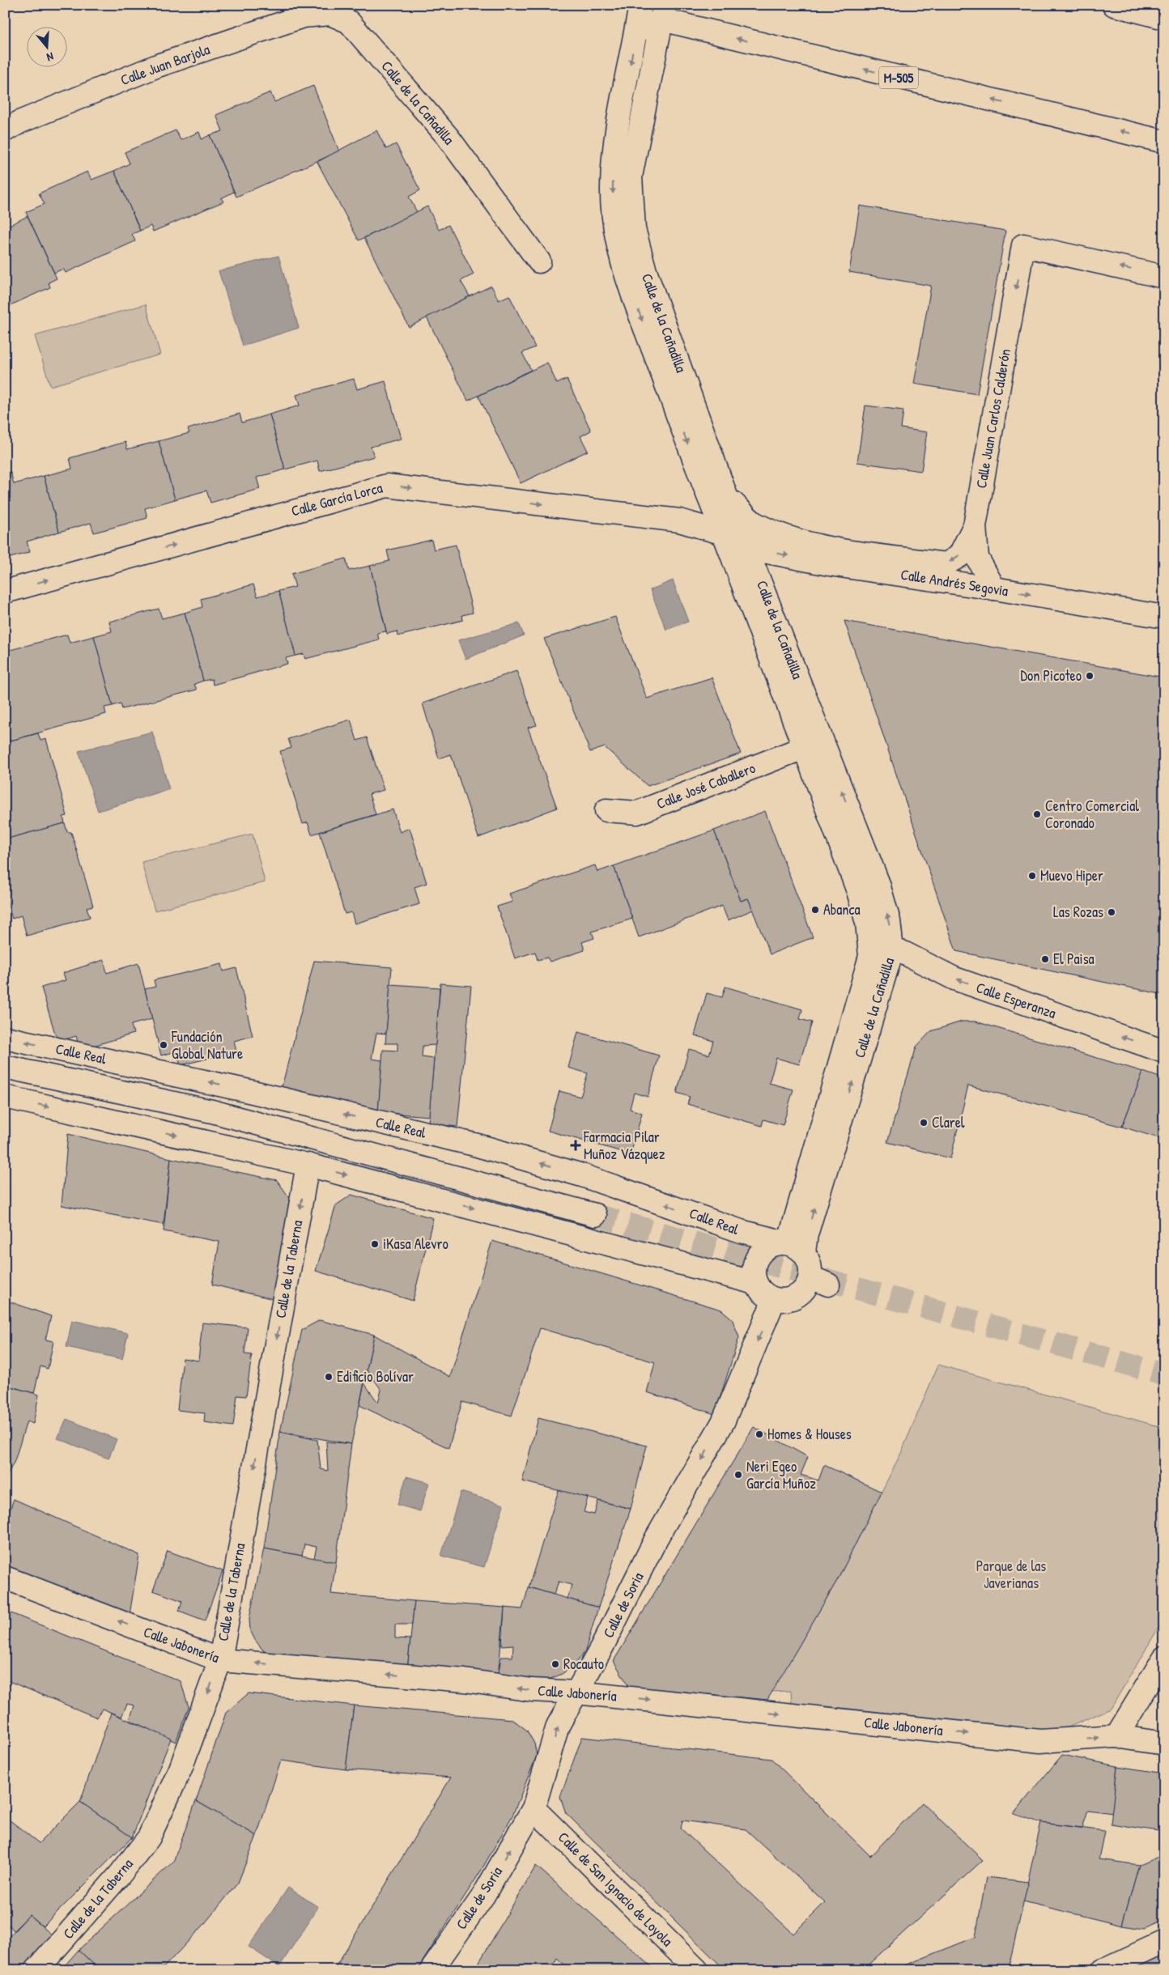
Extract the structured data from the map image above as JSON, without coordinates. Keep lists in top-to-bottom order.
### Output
{
  "streets": {
    "main road": [
      "Calle Juan Barjola",
      "M-505",
      "Calle de la Cañadilla",
      "Calle Juan Carlos Calderón",
      "Calle García Lorca",
      "Calle Andrés Segovia",
      "Calle José Caballero",
      "Calle Esperanza",
      "Calle Real",
      "Calle de la Taberna",
      "Calle de Soria",
      "Calle Jabonería",
      "Calle de San Ignacio de Loyola"
    ]
  },
  "crossings": [
    ["Calle Juan Barjola", "Calle de la Cañadilla"],
    ["M-505", "Calle de la Cañadilla"],
    ["Calle de la Cañadilla", "Calle García Lorca"],
    ["Calle de la Cañadilla", "Calle Andrés Segovia"],
    ["Calle de la Cañadilla", "Calle José Caballero"],
    ["Calle de la Cañadilla", "Calle Esperanza"],
    ["Calle de la Cañadilla", "Calle Real"],
    ["Calle de la Cañadilla", "Calle de Soria"],
    ["Calle Juan Carlos Calderón", "Calle Andrés Segovia"],
    ["Calle García Lorca", "Calle Andrés Segovia"],
    ["Calle Real", "Calle de Soria"],
    ["Calle de la Taberna", "Calle Jabonería"],
    ["Calle de Soria", "Calle Jabonería"],
    ["Calle de Soria", "Calle de San Ignacio de Loyola"]
  ],
  "one_way": ["Calle García Lorca", "Calle Esperanza", "Calle de la Taberna"],
  "parks": ["Parque de las Javerianas"],
  "places": {
    "other": [
      "Don Picoteo",
      "Centro Comercial Coronado",
      "Muevo Hiper",
      "Abanca",
      "Las Rozas",
      "El Paisa",
      "Fundación Global Nature",
      "Clarel",
      "iKasa Alevro",
      "Edificio Bolívar",
      "Homes & Houses",
      "Neri Egeo García Muñoz",
      "Rocauto"
    ],
    "health": ["Farmacia Pilar Muñoz Vázquez"]
  },
  "north": "bottom"
}
